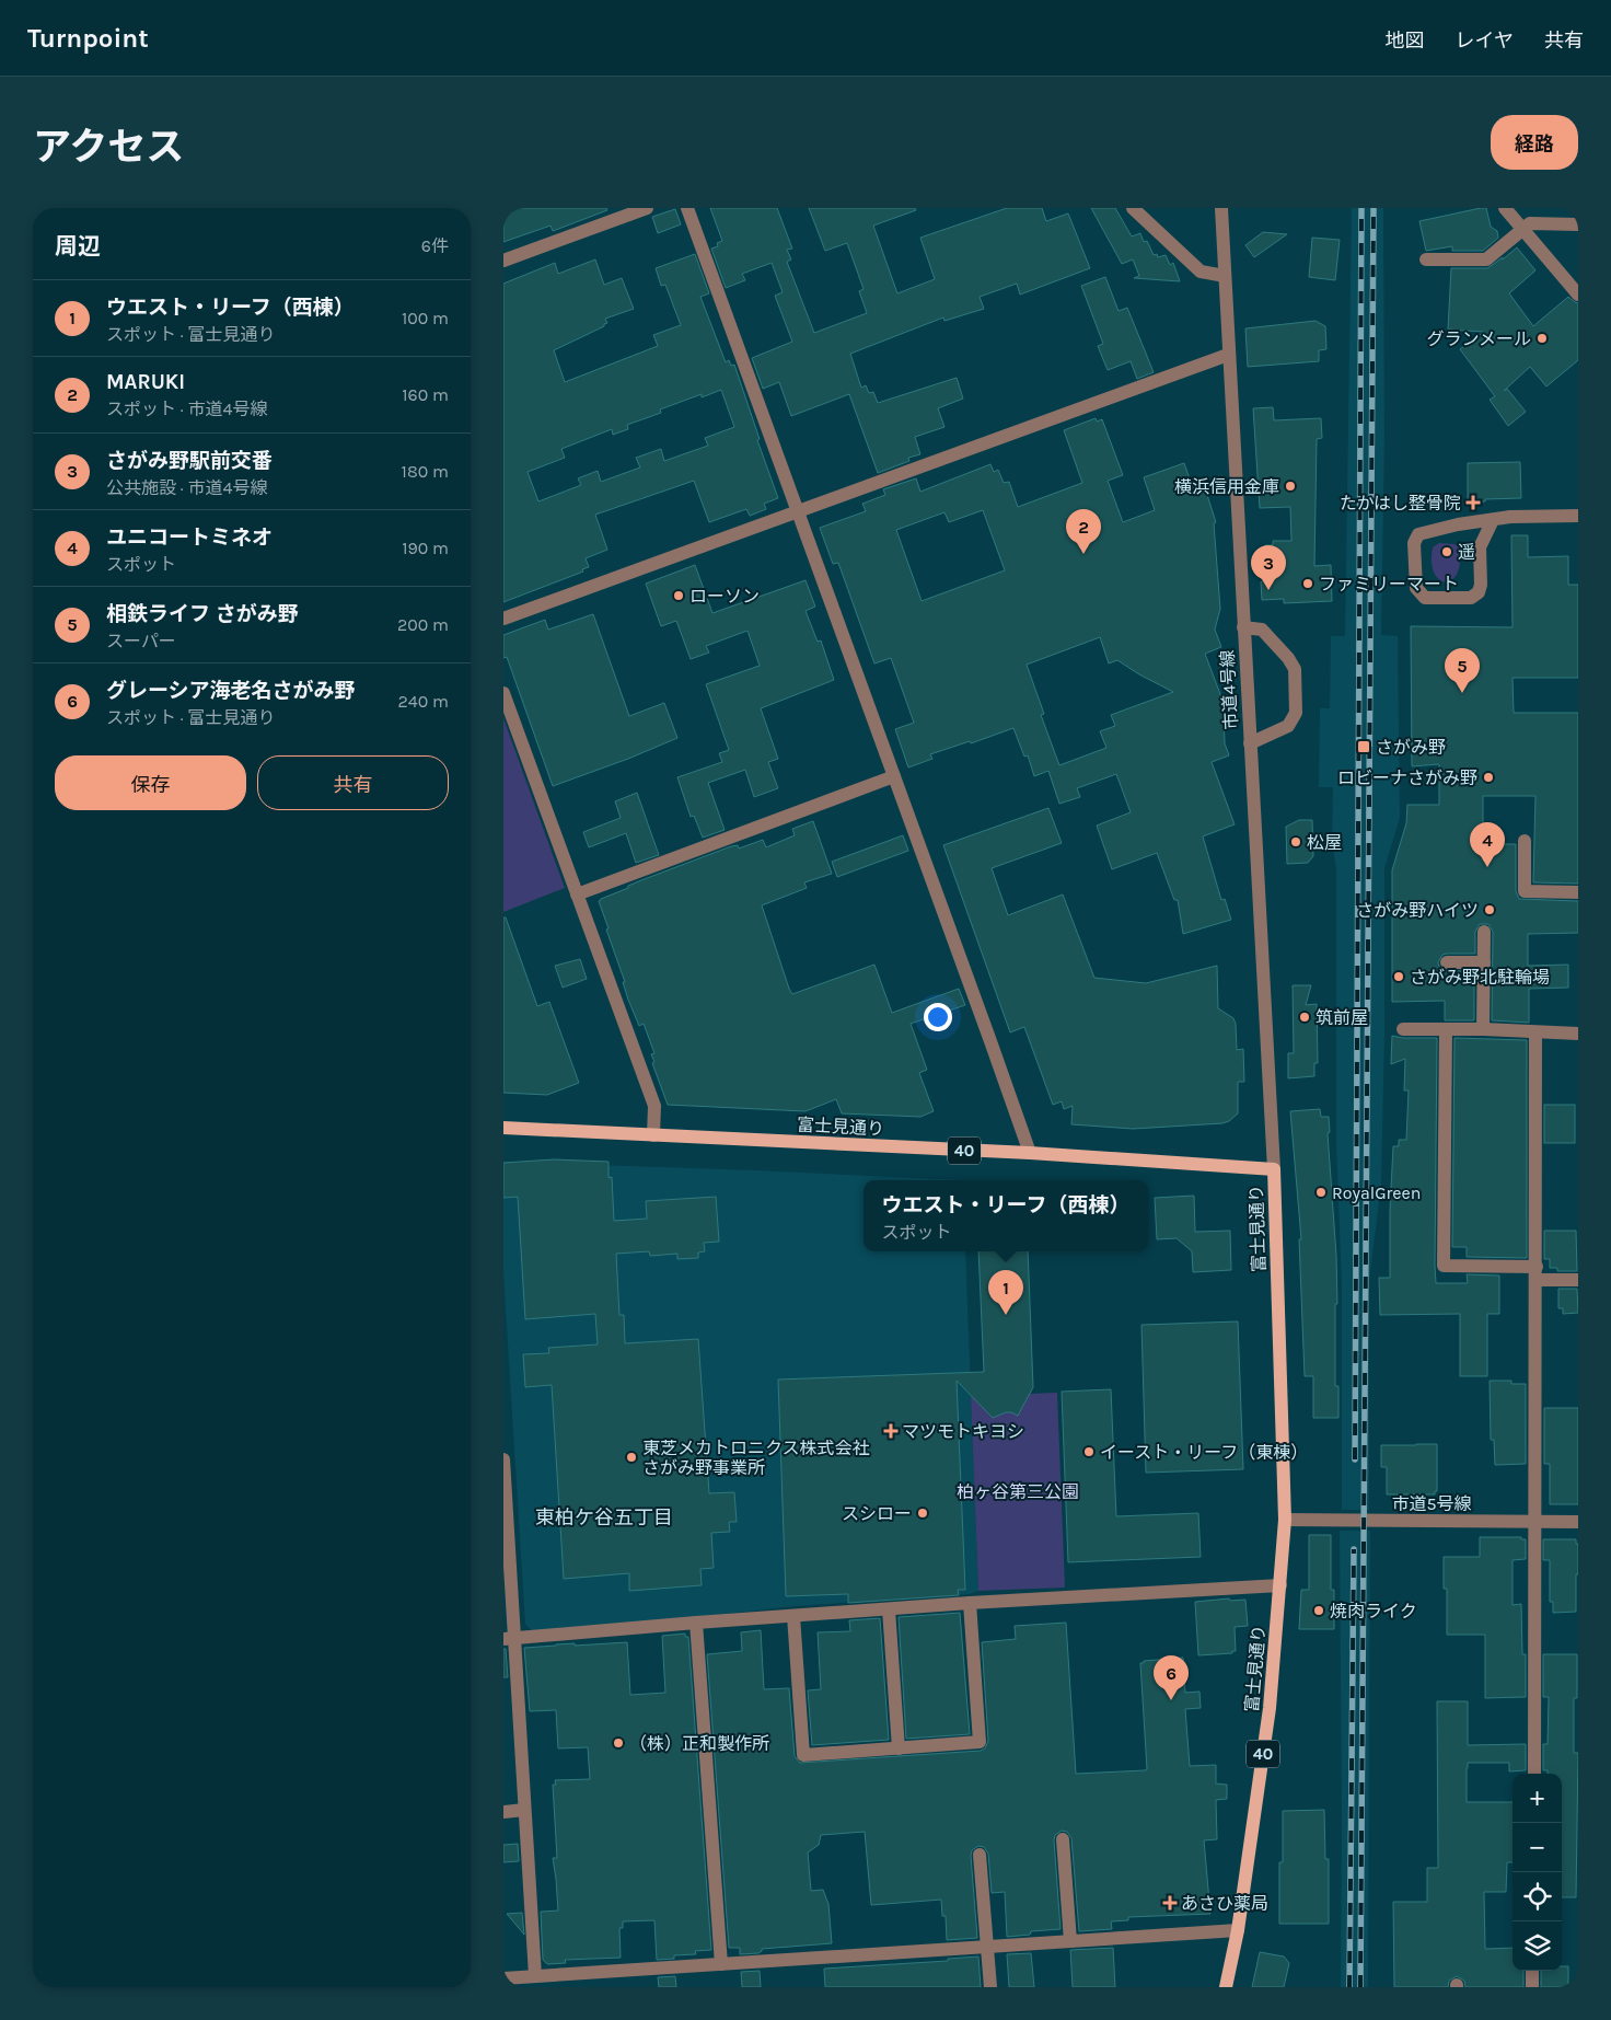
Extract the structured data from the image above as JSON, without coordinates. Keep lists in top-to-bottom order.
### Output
{
  "streets": {
    "main road": ["富士見通り", "40"],
    "street": ["市道4号線", "市道5号線"]
  },
  "crossings": [
    ["市道4号線", "富士見通り"],
    ["富士見通り", "市道5号線"]
  ],
  "districts": ["東柏ケ谷五丁目"],
  "parks": ["柏ヶ谷第三公園"],
  "places": {
    "other": [
      "グランメール",
      "横浜信用金庫",
      "遥",
      "ファミリーマート",
      "ローソン",
      "ロビーナさがみ野",
      "松屋",
      "さがみ野ハイツ",
      "さがみ野北駐輪場",
      "筑前屋",
      "RoyalGreen",
      "イースト・リーフ（東棟）",
      "東芝メカトロニクス株式会社 さがみ野事業所",
      "スシロー",
      "焼肉ライク",
      "（株）正和製作所"
    ],
    "health": ["たかはし整骨院", "マツモトキヨシ", "あさひ薬局"],
    "transit": ["さがみ野"]
  },
  "page": {
    "header": "Turnpoint",
    "nav": ["地図", "レイヤ", "共有"],
    "title": "アクセス",
    "buttons": [
      "経路",
      ["保存", "共有"]
    ],
    "heading": ["周辺", "6件"],
    "list": [
      {
        "mark": "1",
        "name": "ウエスト・リーフ（西棟）",
        "note": "スポット · 富士見通り",
        "value": "100 m"
      },
      {
        "mark": "2",
        "name": "MARUKI",
        "note": "スポット · 市道4号線",
        "value": "160 m"
      },
      {
        "mark": "3",
        "name": "さがみ野駅前交番",
        "note": "公共施設 · 市道4号線",
        "value": "180 m"
      },
      {
        "mark": "4",
        "name": "ユニコートミネオ",
        "note": "スポット",
        "value": "190 m"
      },
      {
        "mark": "5",
        "name": "相鉄ライフ さがみ野",
        "note": "スーパー",
        "value": "200 m"
      },
      {
        "mark": "6",
        "name": "グレーシア海老名さがみ野",
        "note": "スポット · 富士見通り",
        "value": "240 m"
      }
    ],
    "pins": [
      "2",
      "3",
      "5",
      "4",
      "1",
      "6"
    ],
    "popup": ["ウエスト・リーフ（西棟）", "スポット"],
    "map_buttons": ["+", "−"]
  }
}
